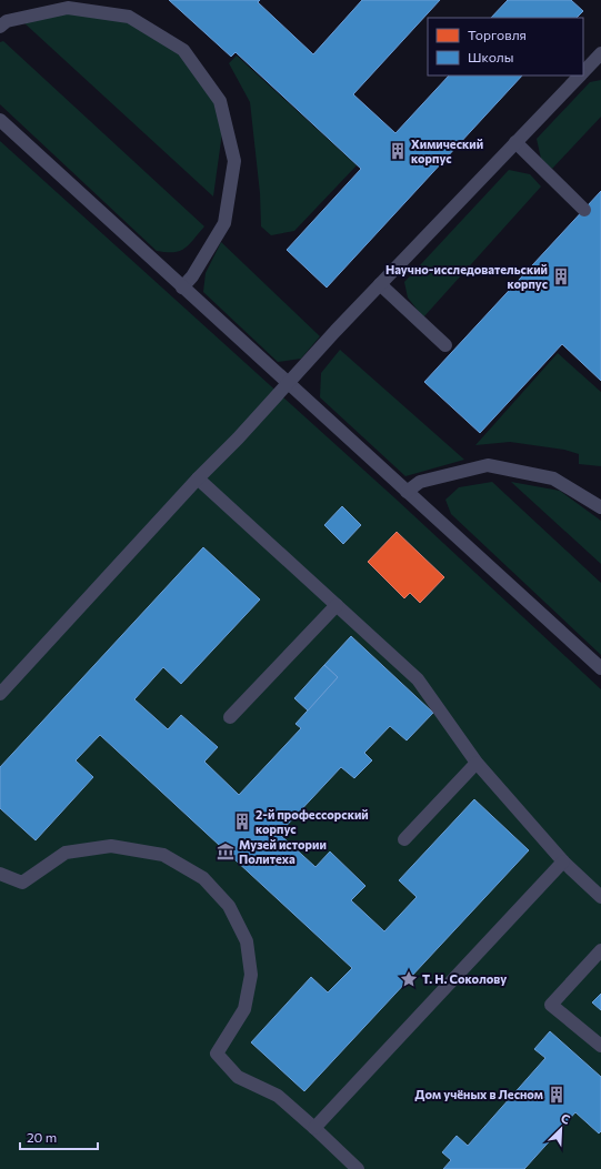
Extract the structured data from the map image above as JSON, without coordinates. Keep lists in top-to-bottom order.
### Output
{
  "places": {
    "building": [
      "Химический корпус",
      "Научно-исследовательский корпус",
      "2-й профессорский корпус",
      "Дом учёных в Лесном"
    ],
    "museum": ["Музей истории Политеха"],
    "place": ["Т. Н. Соколову"]
  },
  "legend": ["Торговля", "Школы"],
  "scale_bar": "20 m",
  "north": "top right"
}
